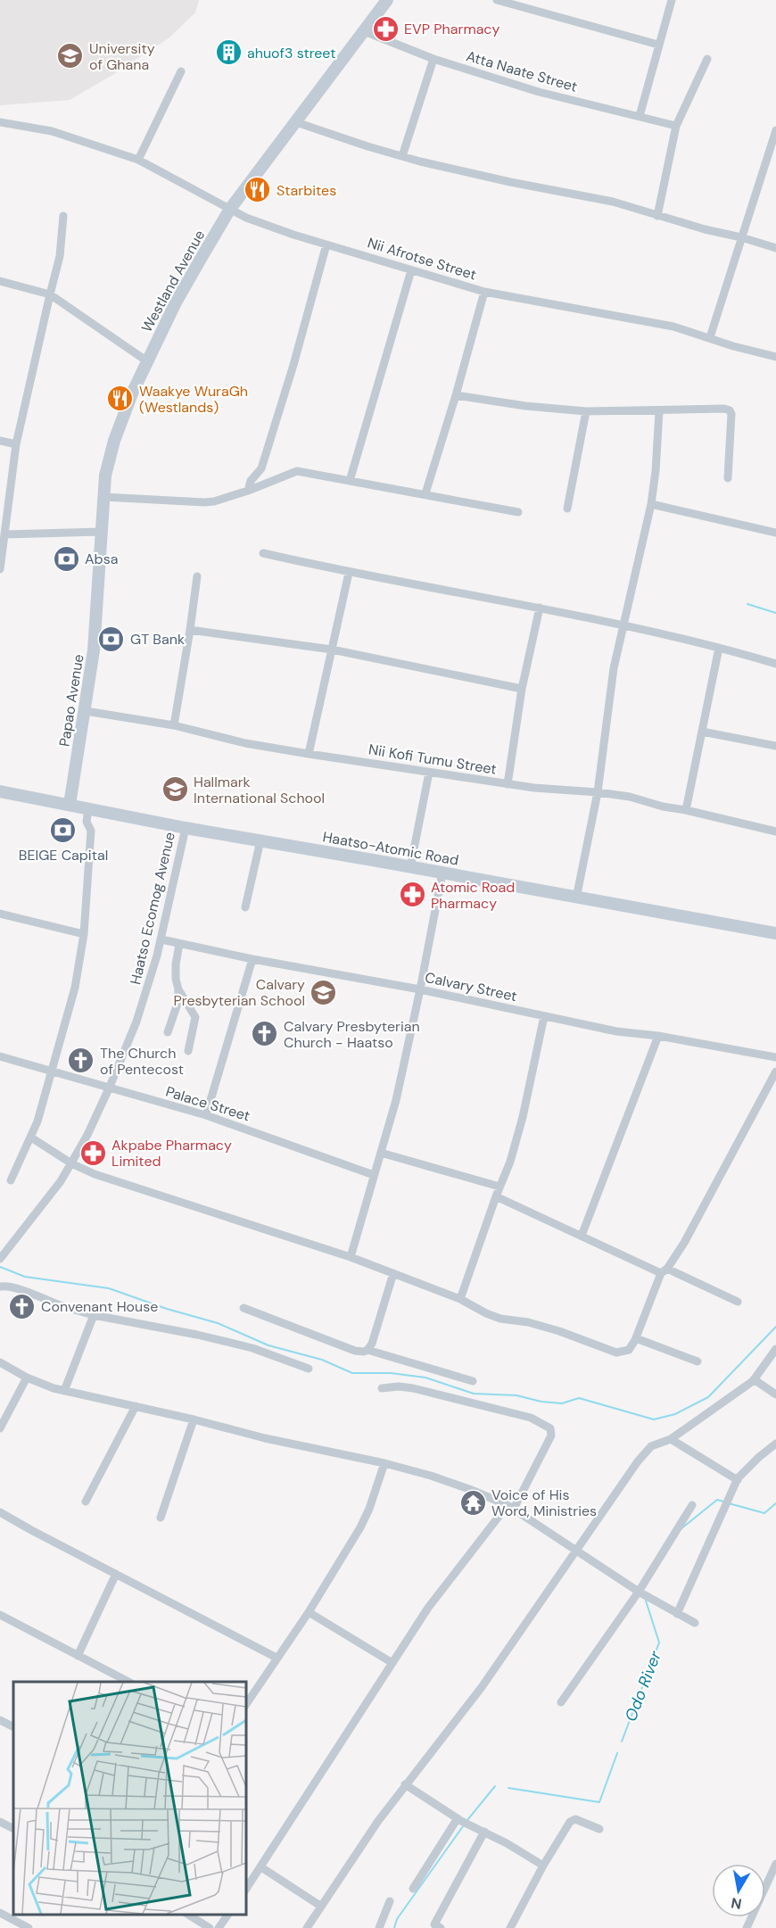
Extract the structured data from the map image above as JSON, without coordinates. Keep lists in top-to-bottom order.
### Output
{
  "streets": {
    "street": [
      "Atta Naate Street",
      "Nii Afrotse Street",
      "Westland Avenue",
      "Papao Avenue",
      "Nii Kofi Tumu Street",
      "Haatso-Atomic Road",
      "Haatso Ecomog Avenue",
      "Calvary Street",
      "Palace Street"
    ]
  },
  "crossings": [
    ["Atta Naate Street", "Westland Avenue"],
    ["Nii Afrotse Street", "Westland Avenue"],
    ["Westland Avenue", "Papao Avenue"],
    ["Papao Avenue", "Nii Kofi Tumu Street"],
    ["Papao Avenue", "Haatso-Atomic Road"],
    ["Haatso-Atomic Road", "Haatso Ecomog Avenue"],
    ["Haatso Ecomog Avenue", "Calvary Street"],
    ["Haatso Ecomog Avenue", "Palace Street"]
  ],
  "water": ["Odo River"],
  "places": {
    "pharmacy": ["EVP Pharmacy", "Atomic Road Pharmacy", "Akpabe Pharmacy Limited"],
    "building": ["ahuof3 street"],
    "school or university": ["University of Ghana", "Hallmark International School", "Calvary Presbyterian School"],
    "restaurant": ["Starbites", "Waakye WuraGh (Westlands)"],
    "bank": ["Absa", "GT Bank", "BEIGE Capital"],
    "church": ["Calvary Presbyterian Church - Haatso", "The Church of Pentecost", "Convenant House"],
    "temple": ["Voice of His Word, Ministries"]
  },
  "north": "bottom"
}
